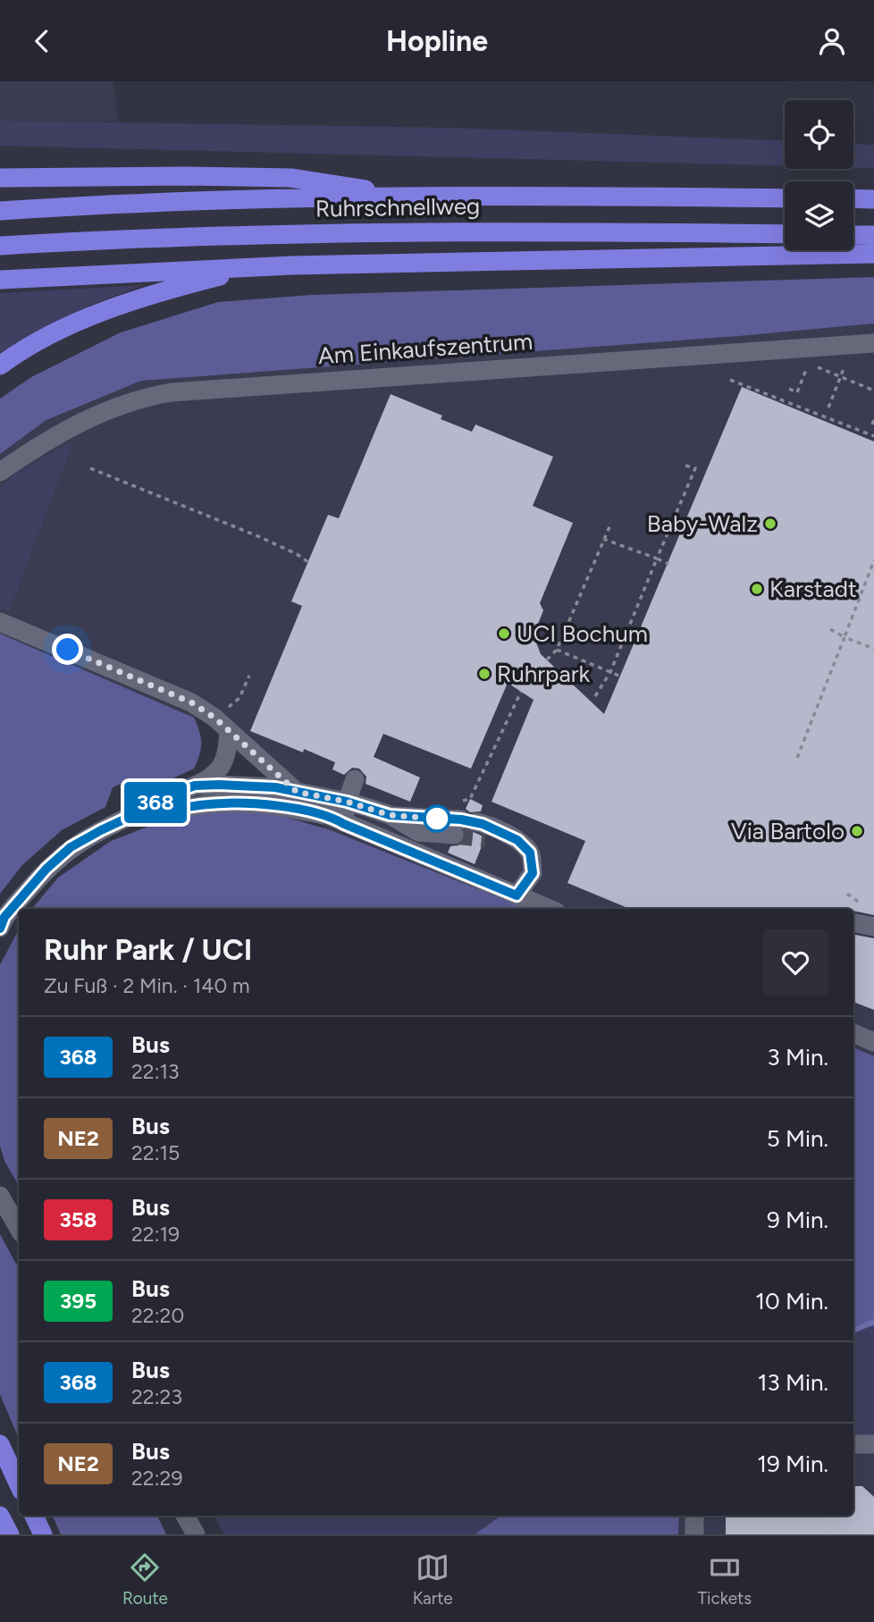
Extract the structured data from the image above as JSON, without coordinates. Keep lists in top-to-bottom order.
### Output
{
  "streets": {
    "highway": ["Ruhrschnellweg"],
    "street": ["Am Einkaufszentrum"]
  },
  "places": [
    "Baby-Walz",
    "Karstadt",
    "UCI Bochum",
    "Ruhrpark",
    "Via Bartolo"
  ],
  "lines": ["bus line 368"],
  "page": {
    "header": "Hopline",
    "on_map": "368",
    "heading": ["Ruhr Park / UCI", "Zu Fuß · 2 Min. · 140 m"],
    "list": [
      {
        "mark": "368",
        "name": "Bus",
        "note": "22:13",
        "value": "3 Min."
      },
      {
        "mark": "NE2",
        "name": "Bus",
        "note": "22:15",
        "value": "5 Min."
      },
      {
        "mark": "358",
        "name": "Bus",
        "note": "22:19",
        "value": "9 Min."
      },
      {
        "mark": "395",
        "name": "Bus",
        "note": "22:20",
        "value": "10 Min."
      },
      {
        "mark": "368",
        "name": "Bus",
        "note": "22:23",
        "value": "13 Min."
      },
      {
        "mark": "NE2",
        "name": "Bus",
        "note": "22:29",
        "value": "19 Min."
      }
    ],
    "tabs": ["Route", "Karte", "Tickets"]
  }
}
